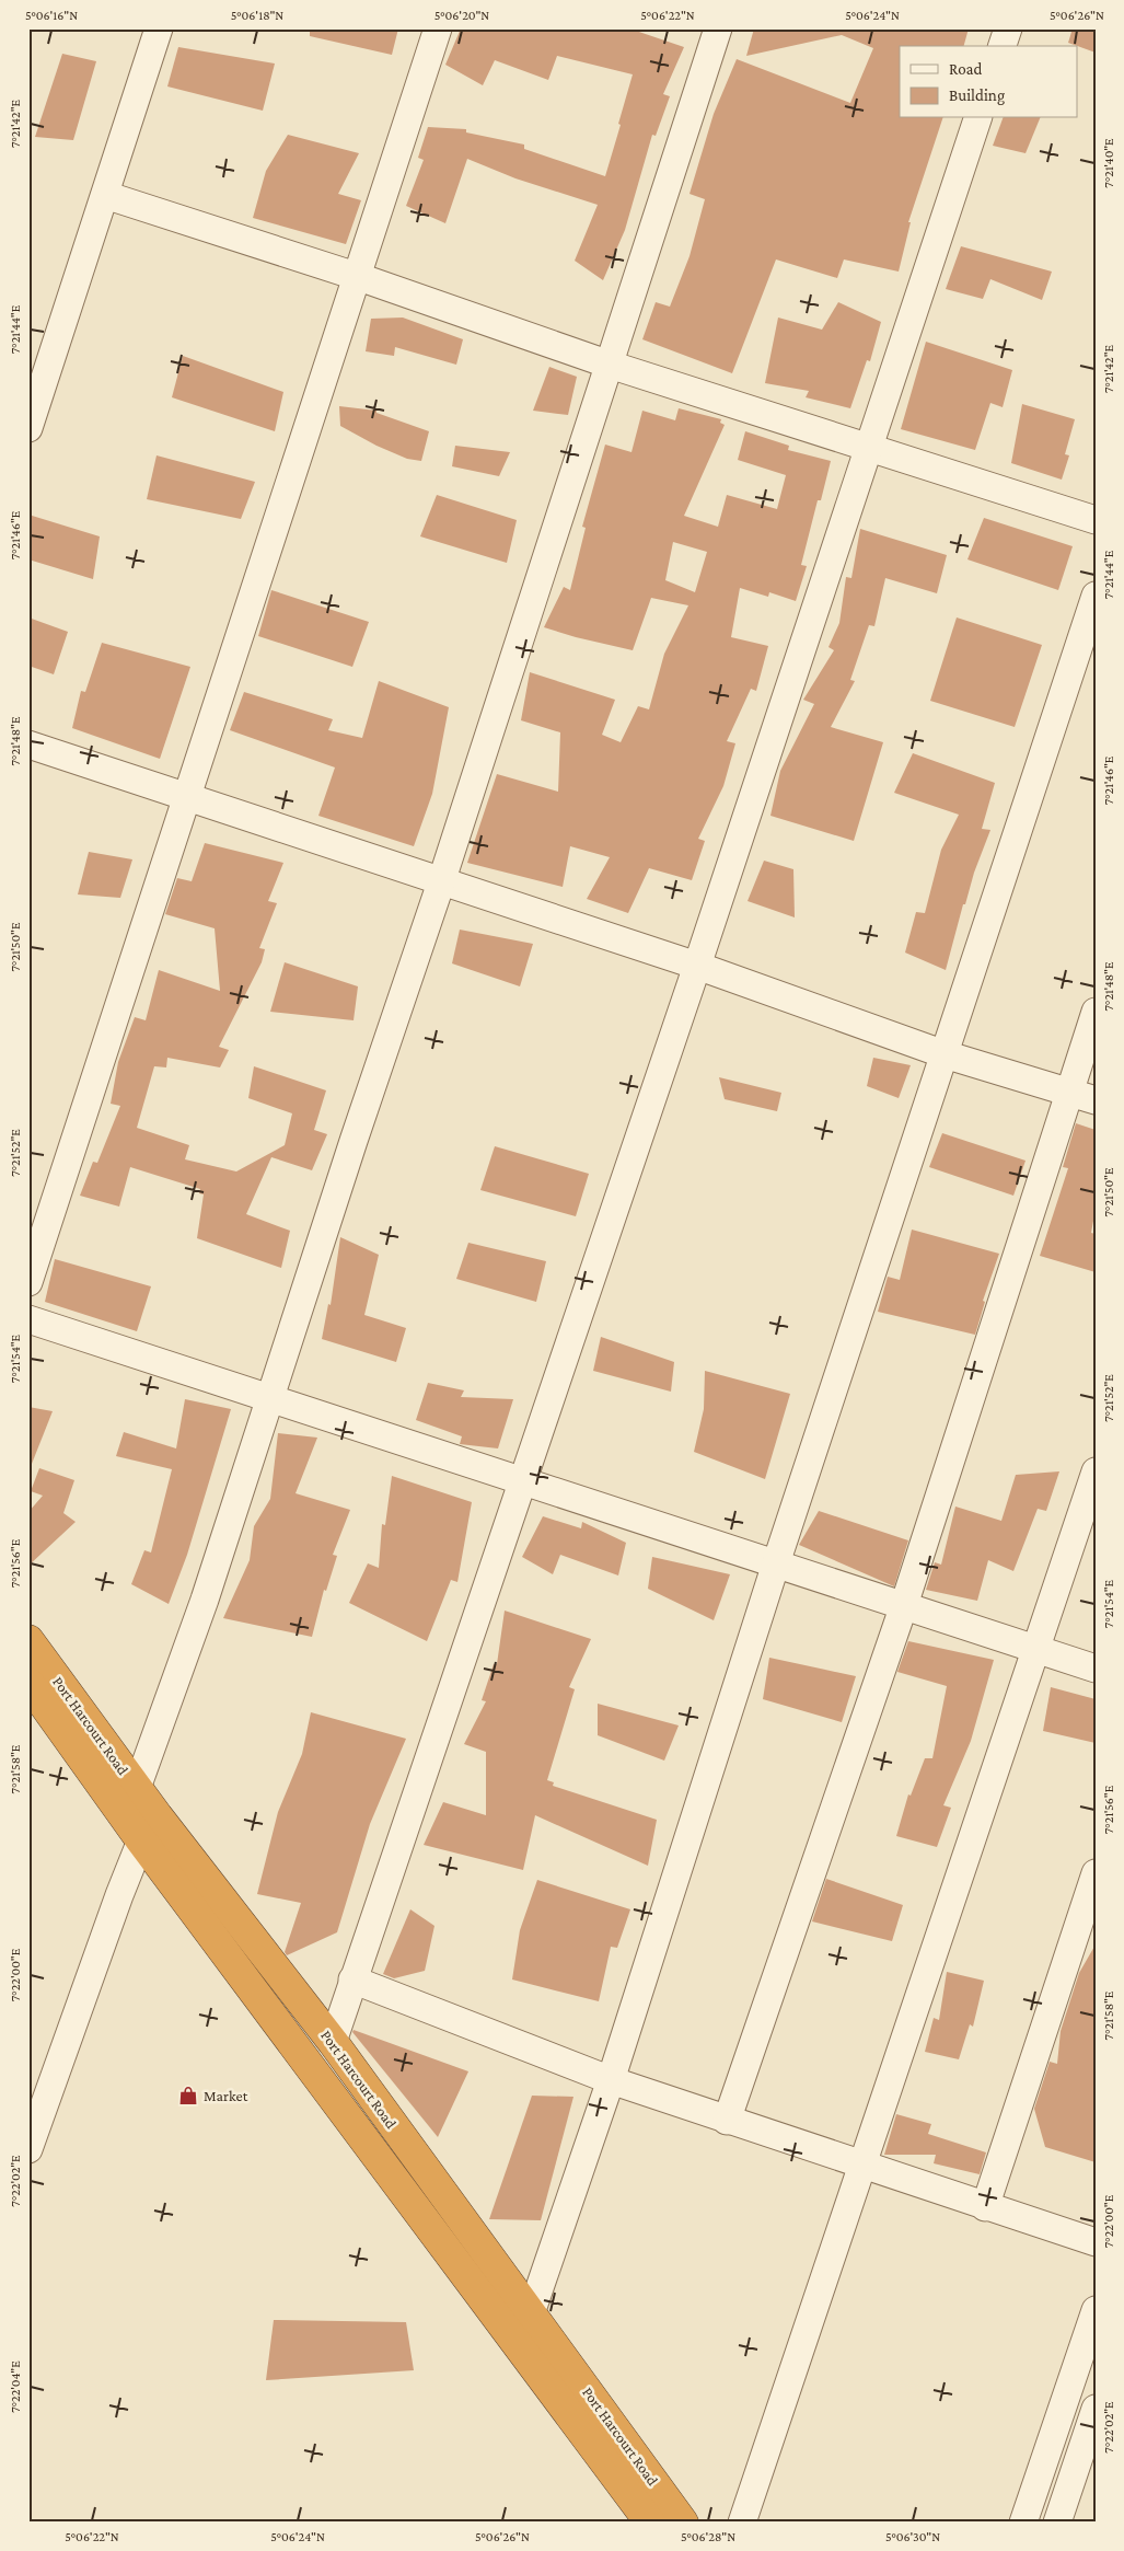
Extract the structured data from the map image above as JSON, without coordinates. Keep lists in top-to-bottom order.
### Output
{
  "streets": {
    "highway": ["Port Harcourt Road"]
  },
  "places": {
    "shop": ["Market"]
  },
  "legend": ["Road", "Building"],
  "coordinates": [
    "5°06'16\"N",
    "5°06'18\"N",
    "5°06'20\"N",
    "5°06'22\"N",
    "5°06'24\"N",
    "5°06'26\"N",
    "7°21'42\"E",
    "7°21'40\"E",
    "7°21'44\"E",
    "7°21'46\"E",
    "7°21'48\"E",
    "7°21'50\"E",
    "7°21'52\"E",
    "7°21'54\"E",
    "7°21'56\"E",
    "7°21'58\"E",
    "7°22'00\"E",
    "7°22'02\"E",
    "7°22'04\"E",
    "5°06'28\"N",
    "5°06'30\"N"
  ]
}
